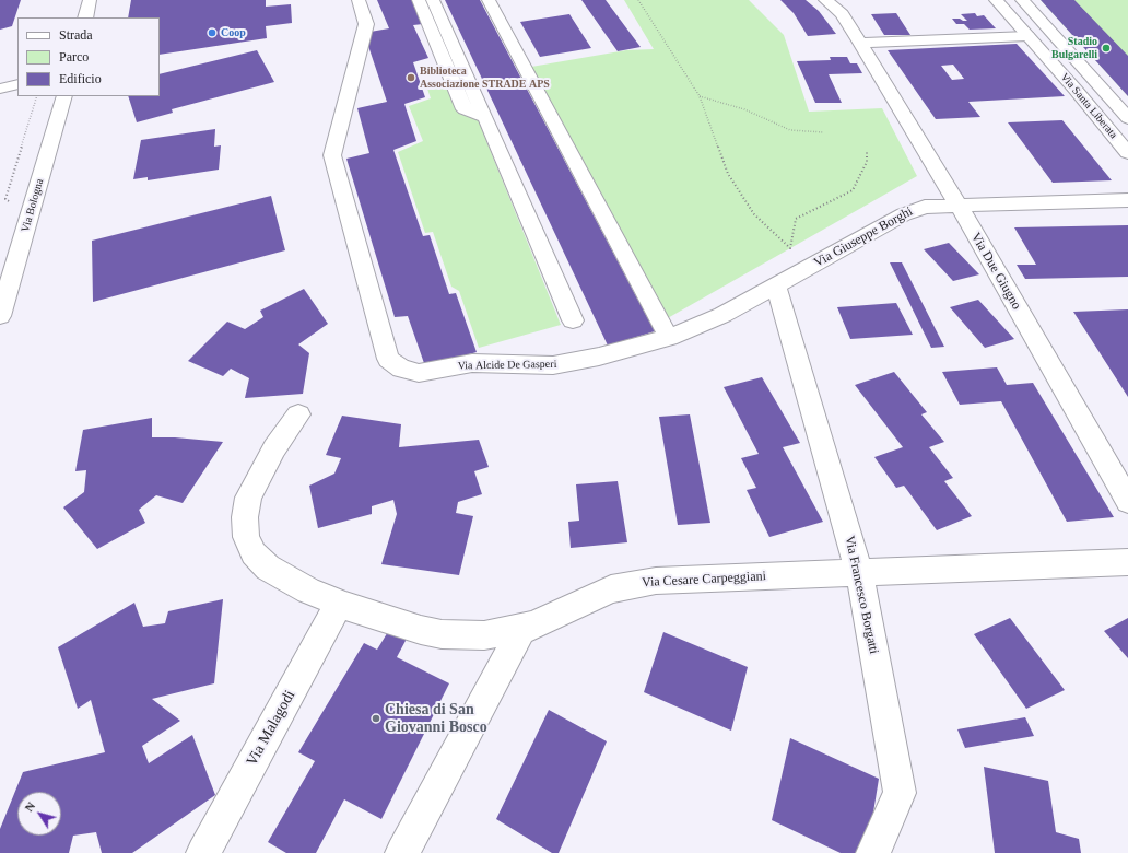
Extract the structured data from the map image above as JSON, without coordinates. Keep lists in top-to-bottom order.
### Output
{
  "streets": {
    "street": [
      "Via Santa Liberata",
      "Via Bologna",
      "Via Giuseppe Borghi",
      "Via Due Giugno",
      "Via Alcide De Gasperi",
      "Via Cesare Carpeggiani",
      "Via Francesco Borgatti",
      "Via Malagodi"
    ]
  },
  "crossings": [
    ["Via Giuseppe Borghi", "Via Due Giugno"],
    ["Via Giuseppe Borghi", "Via Alcide De Gasperi"],
    ["Via Giuseppe Borghi", "Via Francesco Borgatti"],
    ["Via Cesare Carpeggiani", "Via Francesco Borgatti"],
    ["Via Cesare Carpeggiani", "Via Malagodi"]
  ],
  "places": [
    "Coop",
    "Stadio Bulgarelli",
    "Biblioteca Associazione STRADE APS",
    "Chiesa di San Giovanni Bosco"
  ],
  "legend": ["Strada", "Parco", "Edificio"],
  "north": "top left"
}
